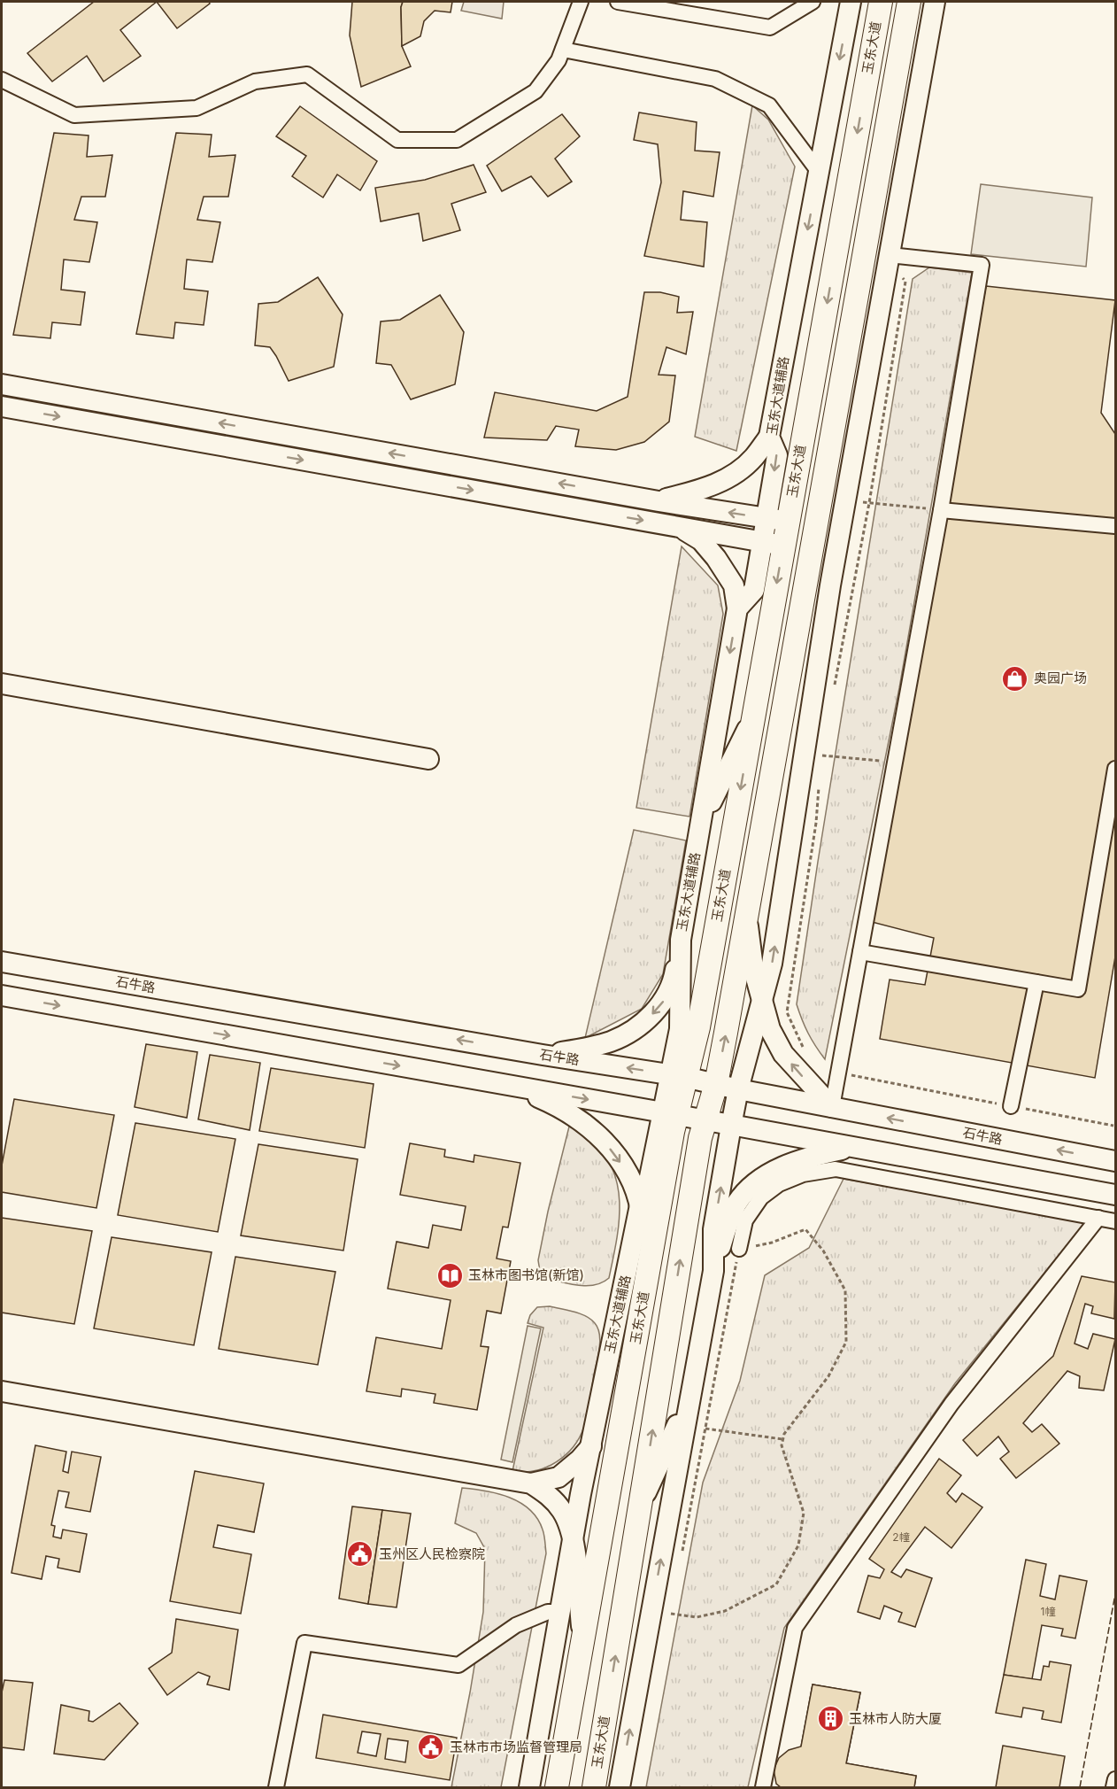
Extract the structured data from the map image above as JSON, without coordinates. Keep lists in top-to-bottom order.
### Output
{
  "streets": {
    "main road": ["玉东大道"],
    "street": ["玉东大道辅路", "石牛路"]
  },
  "crossings": [
    ["玉东大道", "玉东大道辅路"],
    ["玉东大道", "石牛路"],
    ["玉东大道辅路", "石牛路"]
  ],
  "places": {
    "shop": ["奥园广场"],
    "library": ["玉林市图书馆(新馆)"],
    "public building": ["玉州区人民检察院", "玉林市市场监督管理局"],
    "building": ["玉林市人防大厦"]
  },
  "house_numbers": ["2幢", "1幢"]
}
